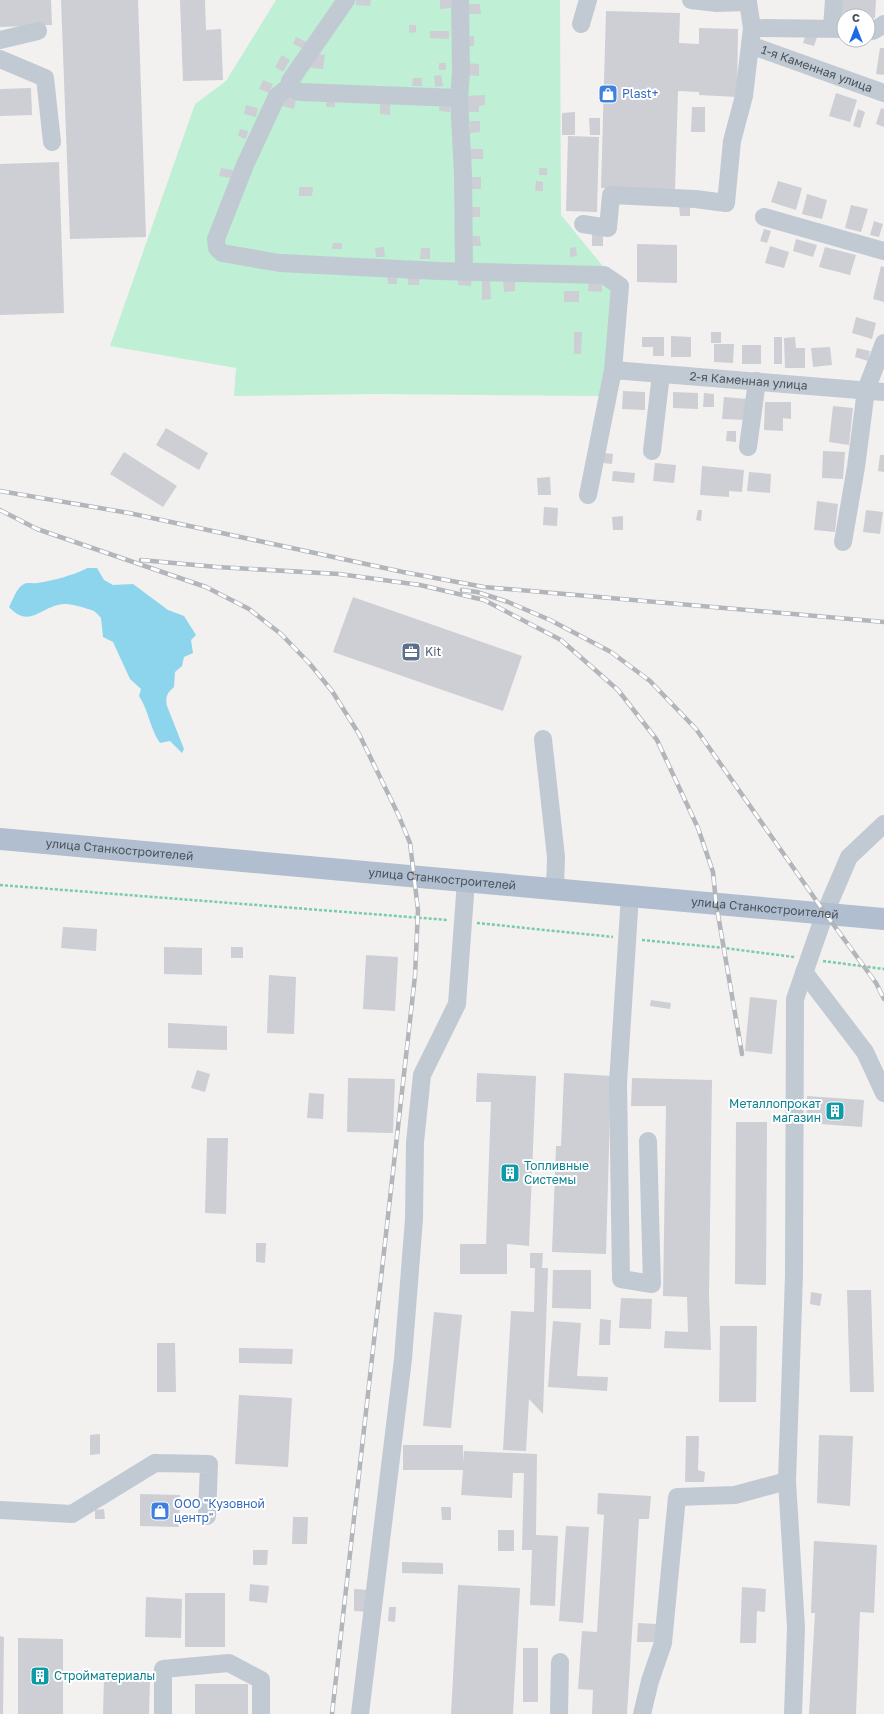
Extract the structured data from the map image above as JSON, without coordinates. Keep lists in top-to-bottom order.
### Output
{
  "streets": {
    "main road": ["улица Станкостроителей"],
    "street": ["1-я Каменная улица", "2-я Каменная улица"]
  },
  "places": {
    "shop": ["Plast+", "ООО \"Кузовной центр\""],
    "office": ["Kit"],
    "building": ["Металлопрокат магазин", "Топливные Системы", "Стройматериалы"]
  },
  "north": "top"
}
